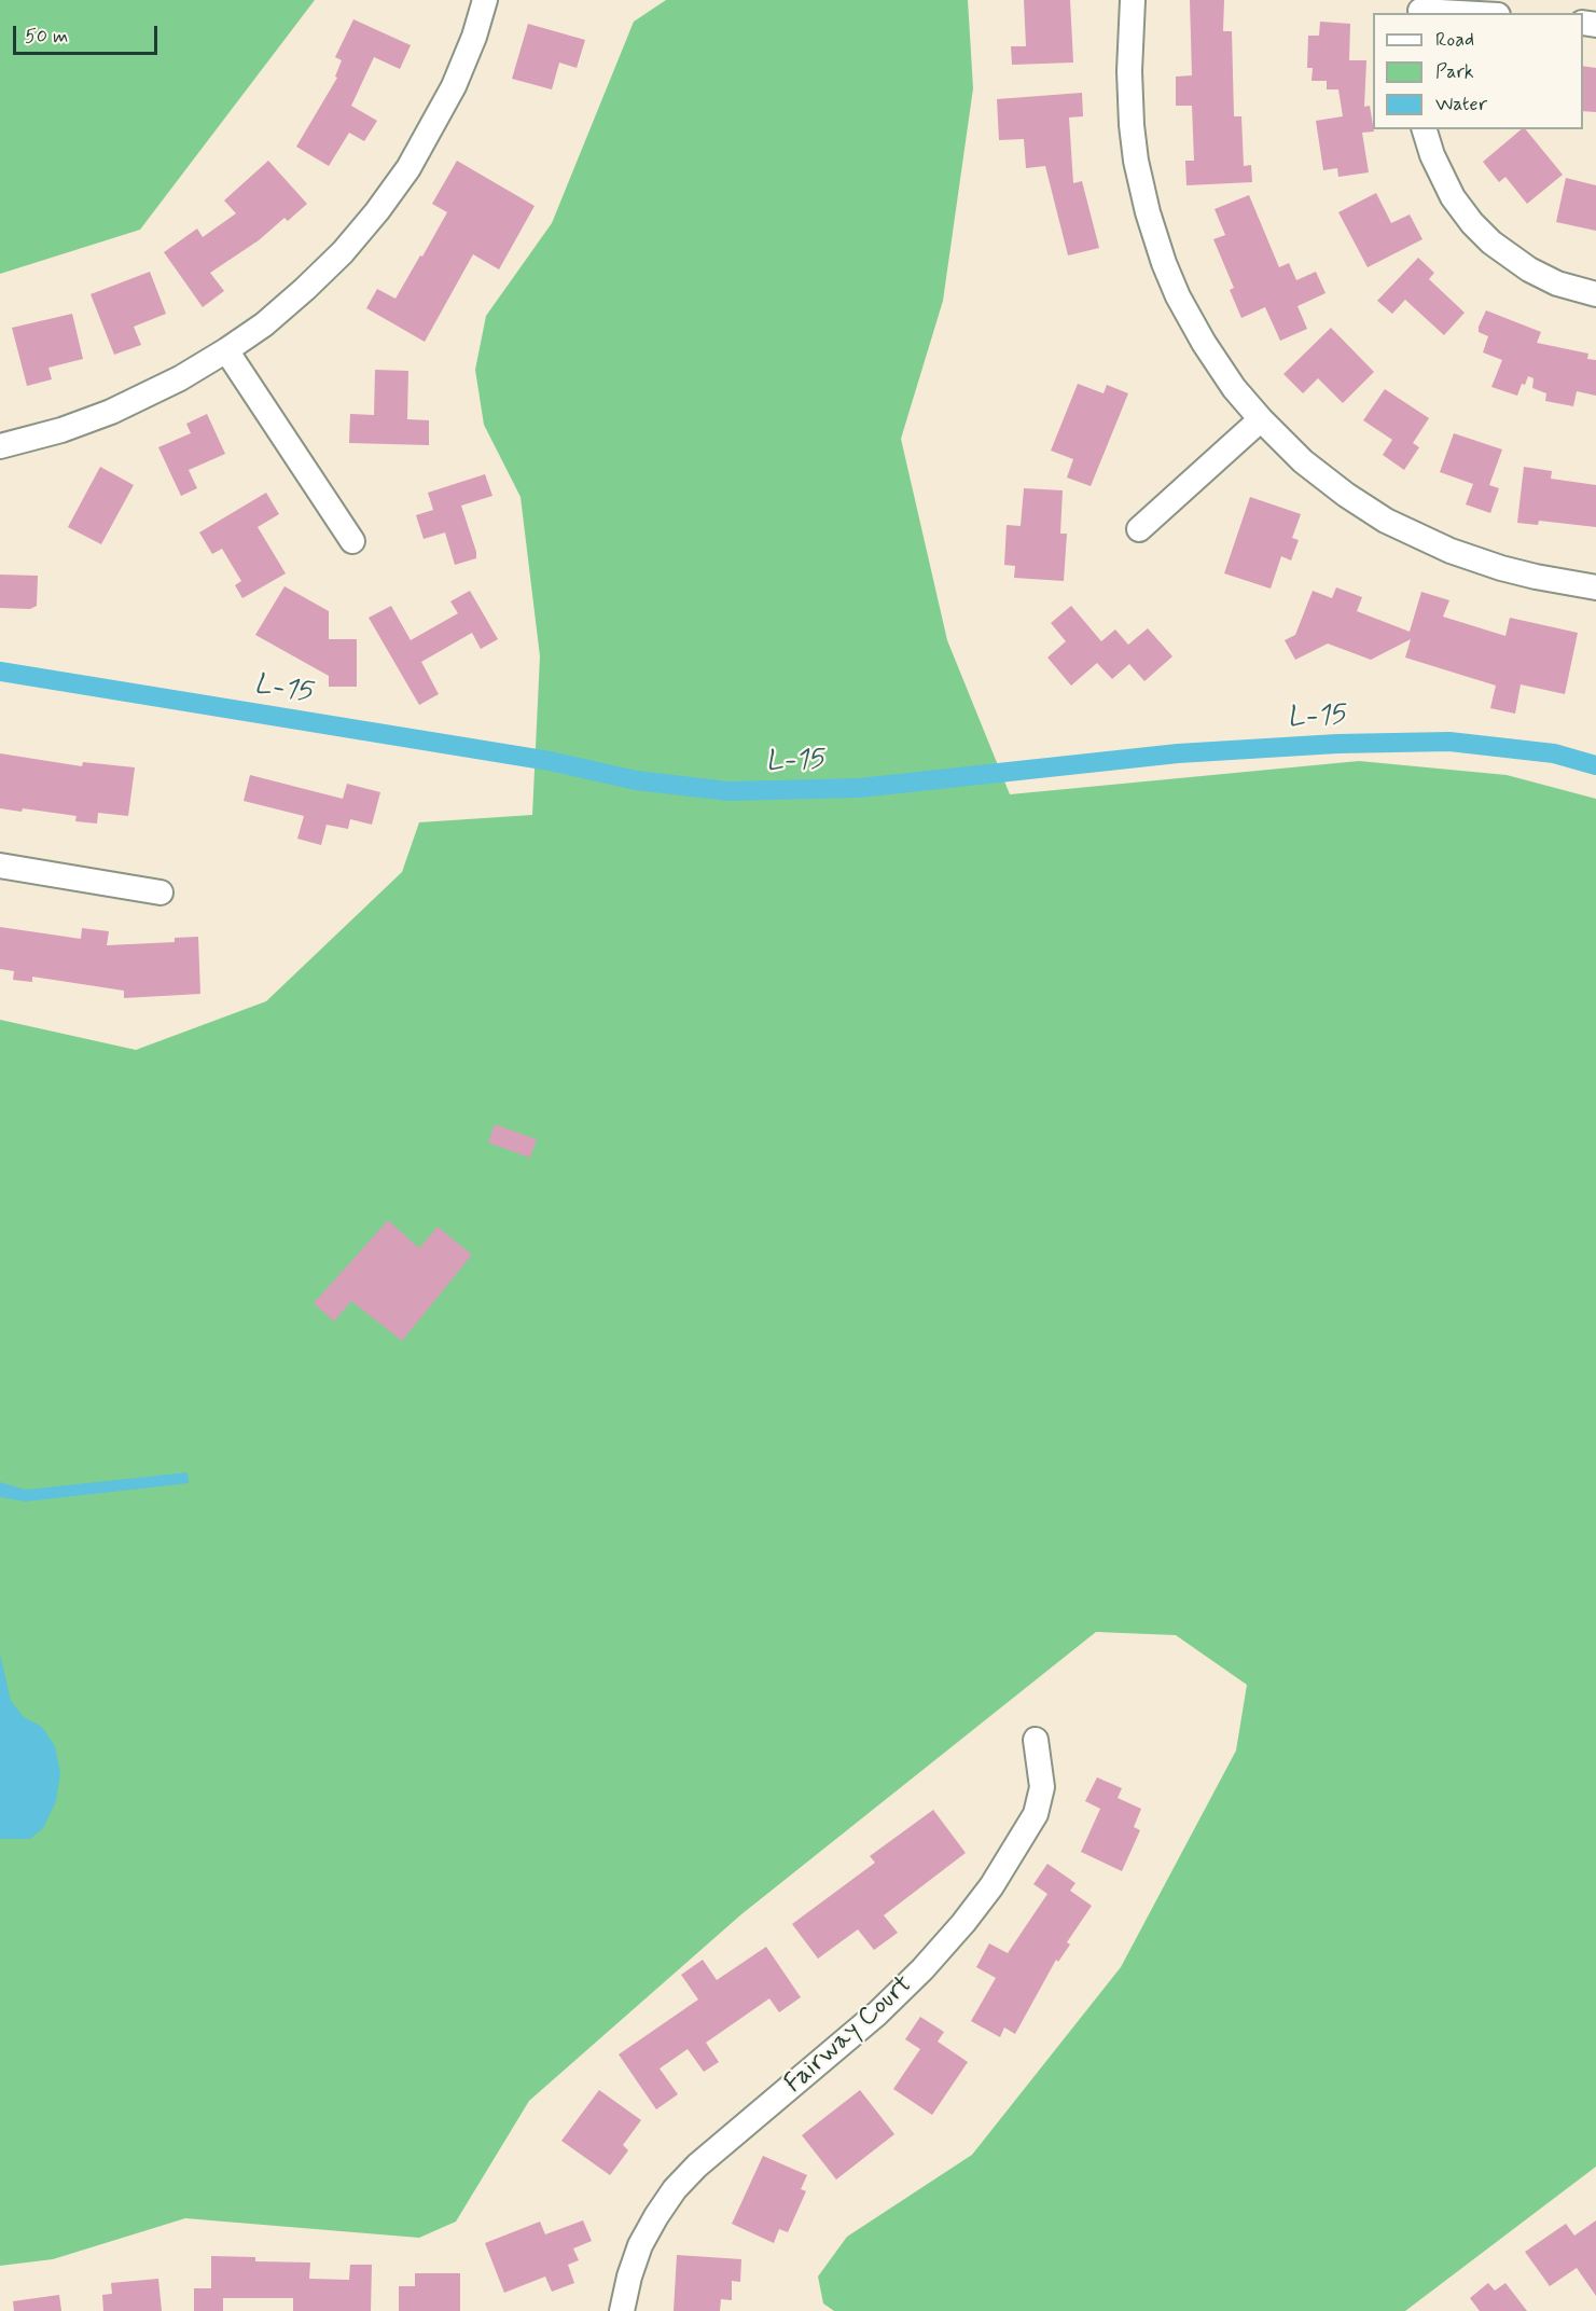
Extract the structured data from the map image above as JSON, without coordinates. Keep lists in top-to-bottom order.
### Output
{
  "streets": {
    "street": ["Fairway Court"]
  },
  "water": ["L-15"],
  "legend": ["Road", "Park", "Water"],
  "scale_bar": "50 m"
}
